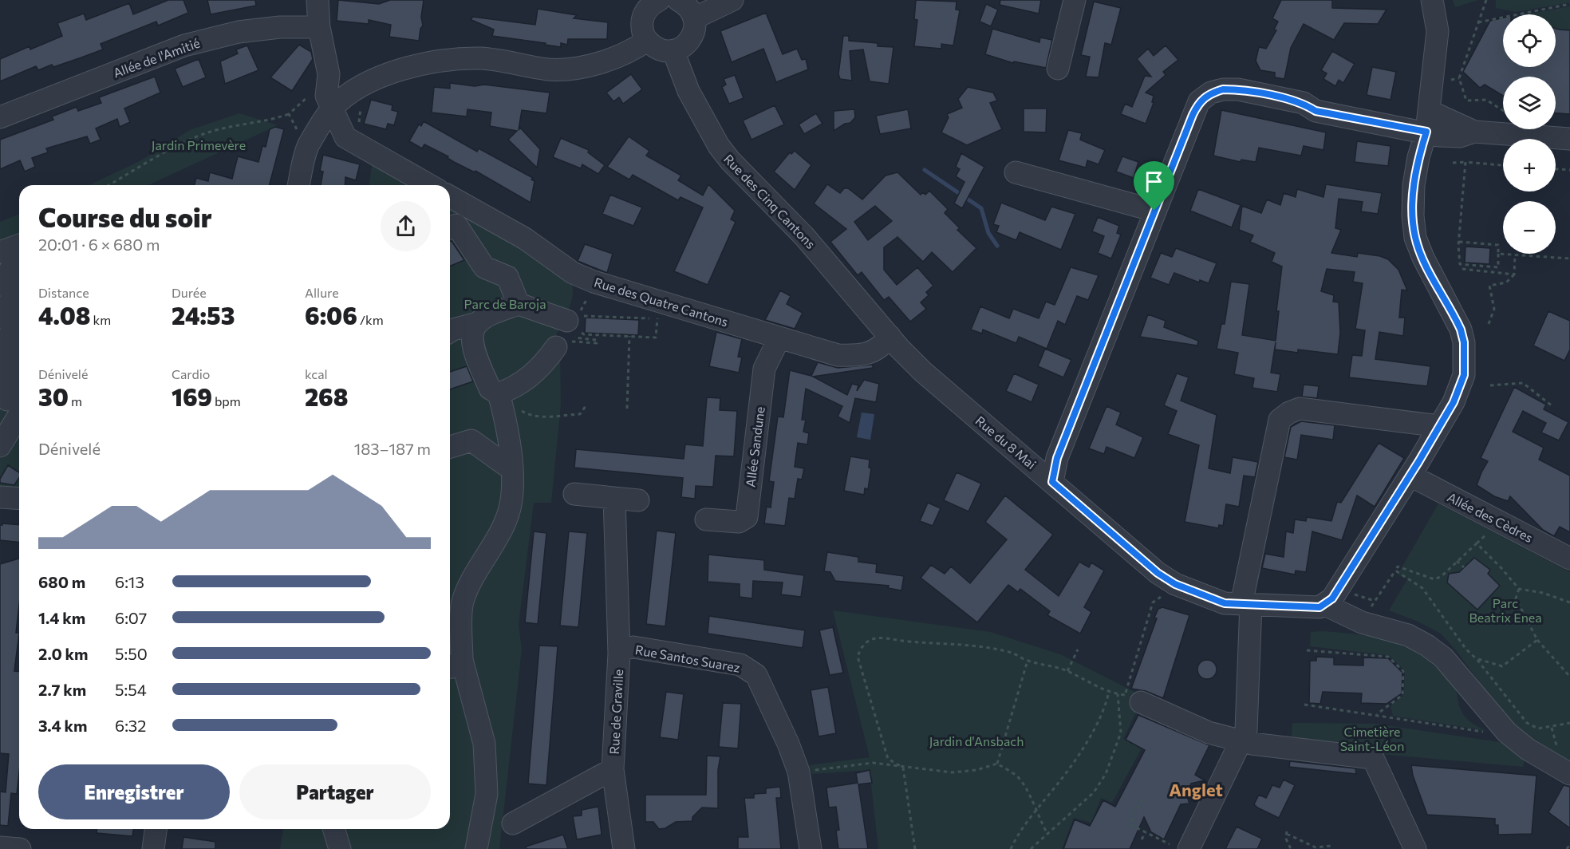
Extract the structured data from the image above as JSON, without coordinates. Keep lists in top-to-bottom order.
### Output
{
  "streets": {
    "street": [
      "Allée de l'Amitié",
      "Rue des Cinq Cantons",
      "Rue des Quatre Cantons",
      "Rue du 8 Mai",
      "Allée Sandune",
      "Allée des Cèdres",
      "Rue Santos Suarez",
      "Rue de Graville"
    ]
  },
  "crossings": [
    ["Rue des Cinq Cantons", "Rue des Quatre Cantons"],
    ["Rue des Cinq Cantons", "Rue du 8 Mai"],
    ["Rue des Quatre Cantons", "Rue du 8 Mai"],
    ["Rue des Quatre Cantons", "Allée Sandune"],
    ["Rue Santos Suarez", "Rue de Graville"]
  ],
  "districts": ["Anglet"],
  "parks": [
    "Jardin Primevère",
    "Parc de Baroja",
    "Parc Beatrix Enea",
    "Cimetière Saint-Léon",
    "Jardin d'Ansbach"
  ],
  "page": {
    "map_buttons": ["+", "−"],
    "heading": ["Course du soir", "20:01 · 6 × 680 m"],
    "stats": [
      ["Distance", "4.08 km"],
      ["Durée", "24:53"],
      ["Allure", "6:06 /km"],
      ["Dénivelé", "30 m"],
      ["Cardio", "169 bpm"],
      ["kcal", "268"]
    ],
    "chart": ["Dénivelé", "183–187 m"],
    "list": [
      {
        "name": "680 m",
        "note": "6:13"
      },
      {
        "name": "1.4 km",
        "note": "6:07"
      },
      {
        "name": "2.0 km",
        "note": "5:50"
      },
      {
        "name": "2.7 km",
        "note": "5:54"
      },
      {
        "name": "3.4 km",
        "note": "6:32"
      }
    ],
    "buttons": ["Enregistrer", "Partager"]
  }
}
